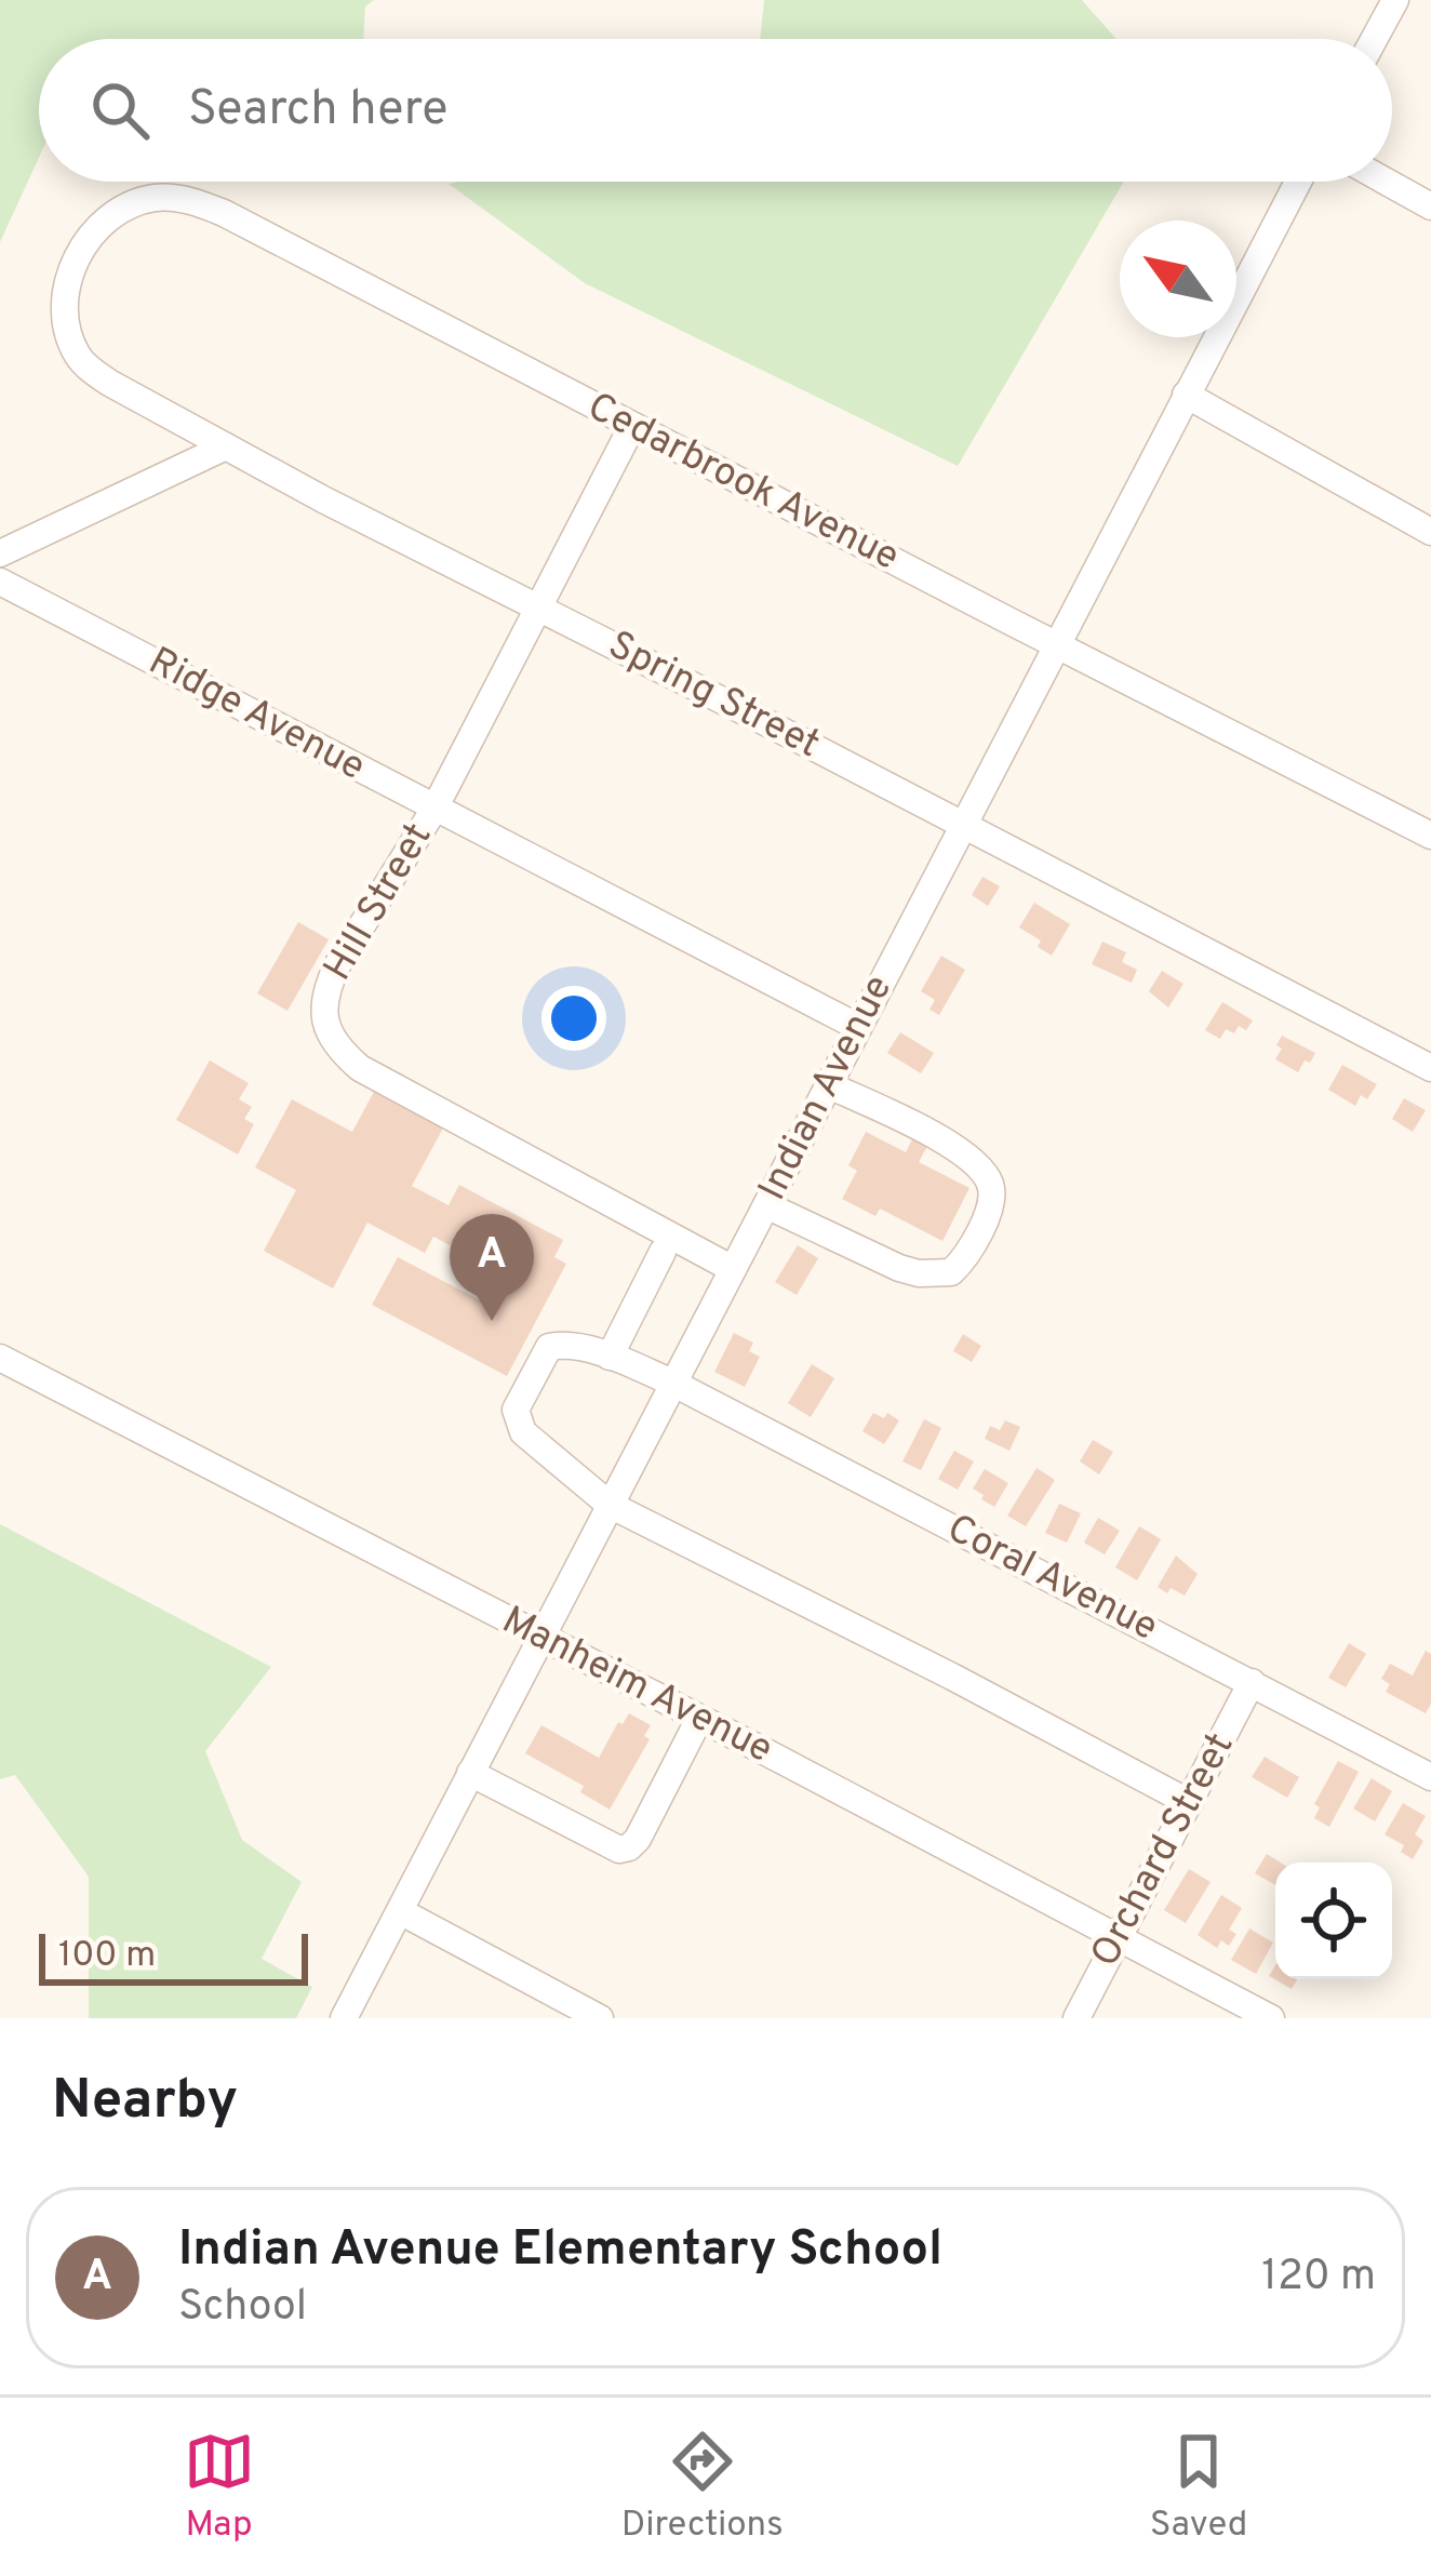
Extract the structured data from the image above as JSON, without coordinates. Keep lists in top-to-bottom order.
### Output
{
  "streets": {
    "street": [
      "Cedarbrook Avenue",
      "Spring Street",
      "Ridge Avenue",
      "Hill Street",
      "Indian Avenue",
      "Coral Avenue",
      "Manheim Avenue",
      "Orchard Street"
    ]
  },
  "crossings": [
    ["Cedarbrook Avenue", "Spring Street"],
    ["Cedarbrook Avenue", "Hill Street"],
    ["Cedarbrook Avenue", "Indian Avenue"],
    ["Spring Street", "Hill Street"],
    ["Spring Street", "Indian Avenue"],
    ["Ridge Avenue", "Hill Street"],
    ["Ridge Avenue", "Indian Avenue"],
    ["Hill Street", "Indian Avenue"],
    ["Indian Avenue", "Coral Avenue"],
    ["Indian Avenue", "Manheim Avenue"],
    ["Coral Avenue", "Orchard Street"],
    ["Manheim Avenue", "Orchard Street"]
  ],
  "scale_bar": "100 m",
  "north": "top left",
  "page": {
    "search": "Search here",
    "pins": "A",
    "scale": "100 m",
    "heading": "Nearby",
    "list": [
      {
        "mark": "A",
        "name": "Indian Avenue Elementary School",
        "note": "School",
        "value": "120 m"
      }
    ],
    "nav": ["Map", "Directions", "Saved"]
  }
}
